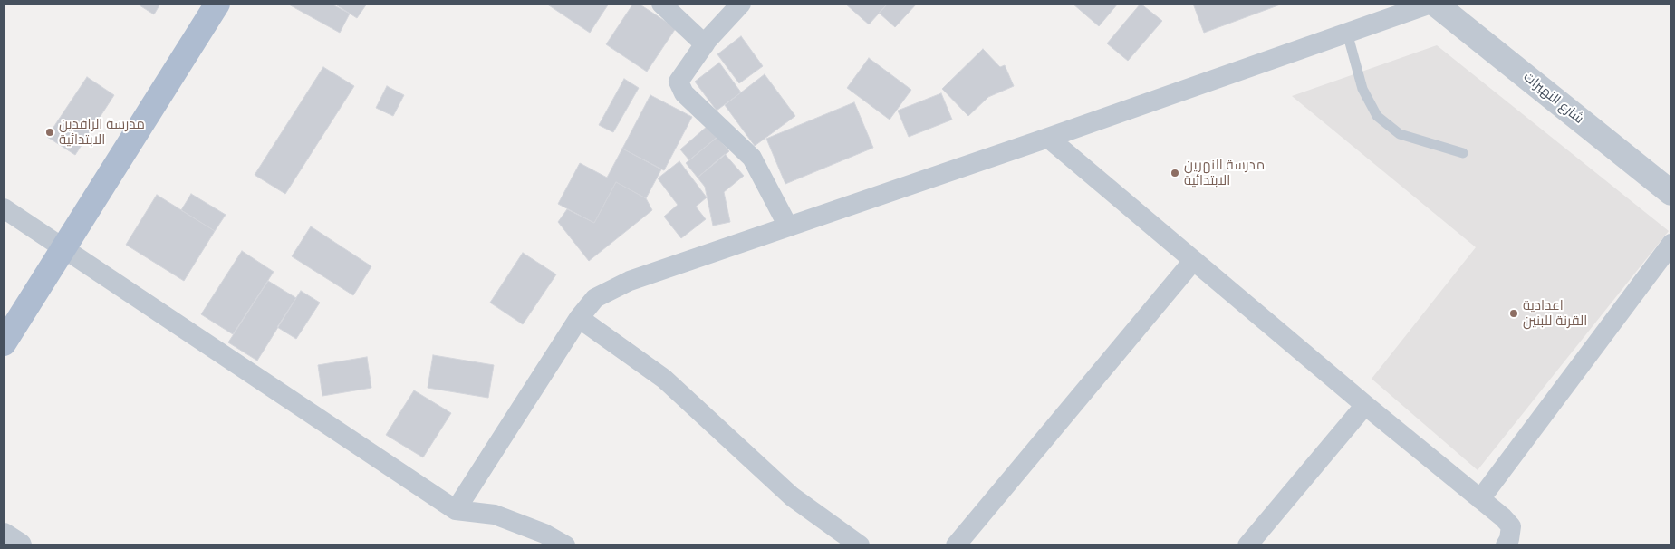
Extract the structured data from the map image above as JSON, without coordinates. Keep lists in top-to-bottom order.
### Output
{
  "streets": {
    "street": ["شارع النهيرات"]
  },
  "places": ["مدرسة الرافدين الابتدائية", "مدرسة النهرين الابتدائية", "اعدادية القرنة للبنين"]
}
